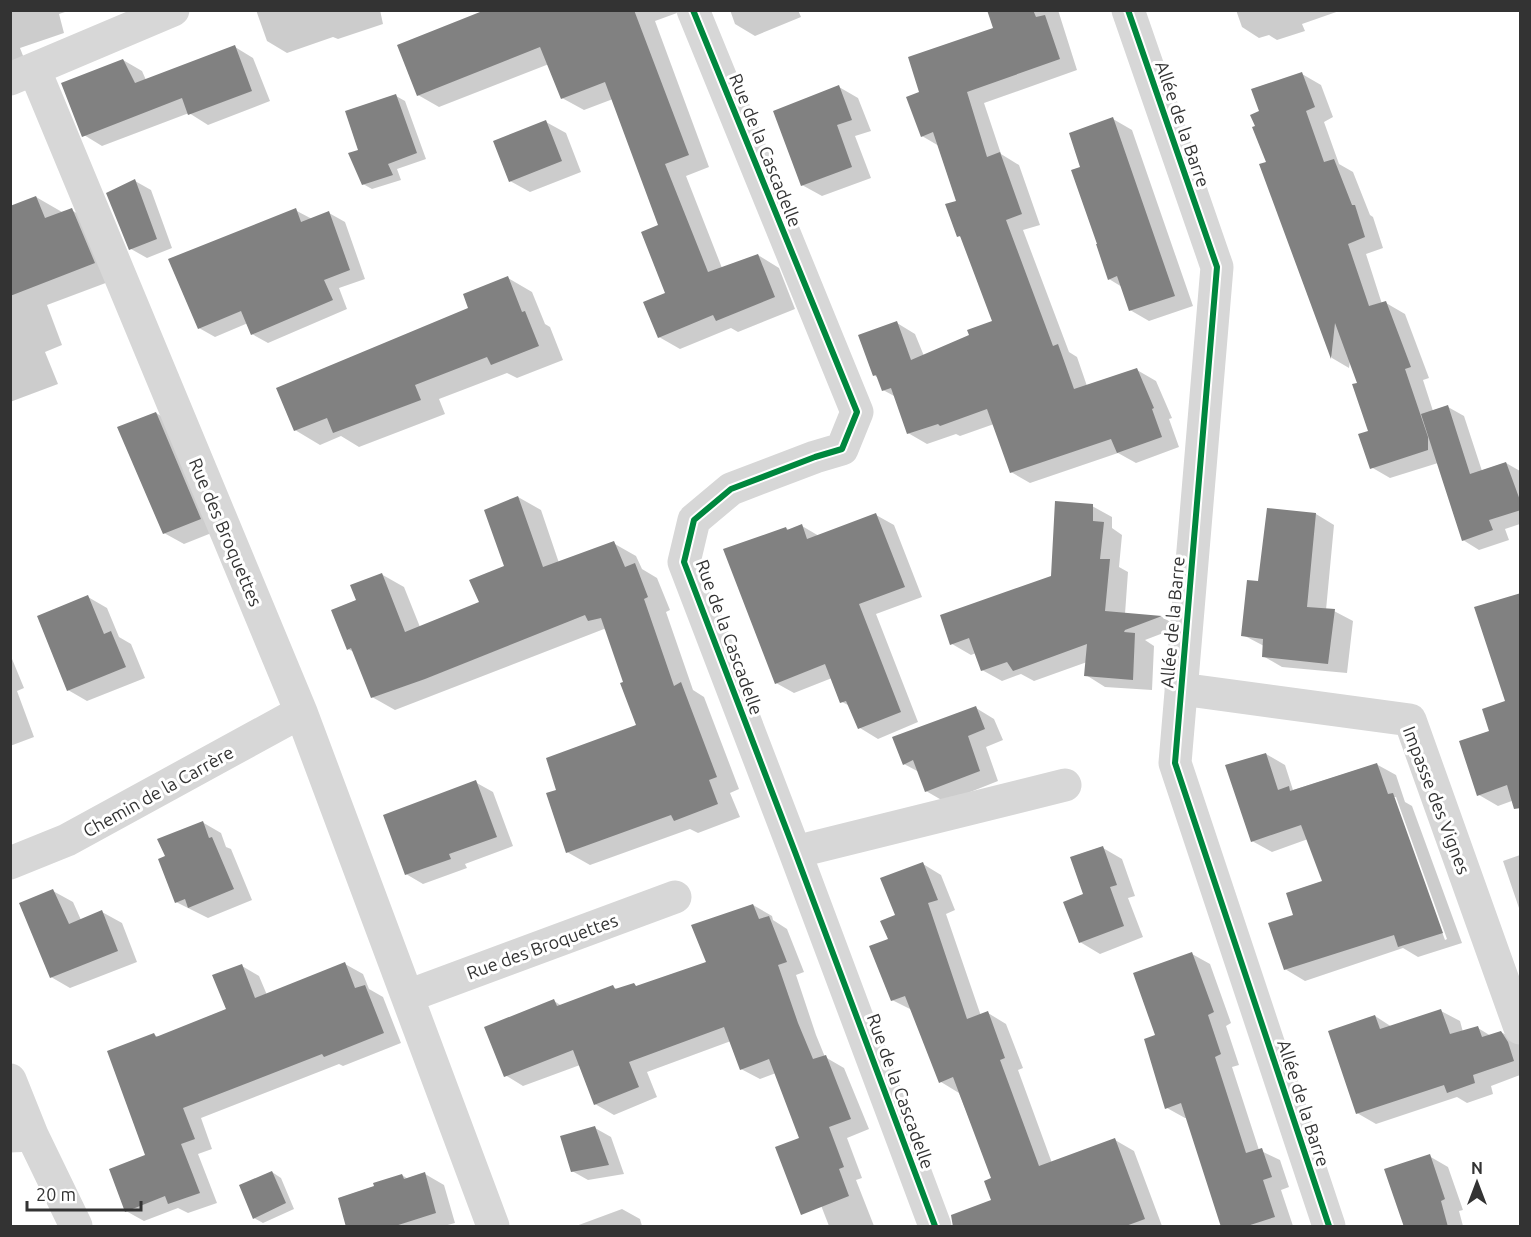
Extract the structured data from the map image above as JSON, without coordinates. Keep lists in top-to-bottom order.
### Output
{
  "streets": {
    "street": [
      "Allée de la Barre",
      "Rue de la Cascadelle",
      "Rue des Broquettes",
      "Chemin de la Carrère",
      "Impasse des Vignes"
    ]
  },
  "crossings": [
    ["Allée de la Barre", "Impasse des Vignes"],
    ["Rue des Broquettes", "Chemin de la Carrère"]
  ],
  "scale_bar": "20 m",
  "north": "top"
}
